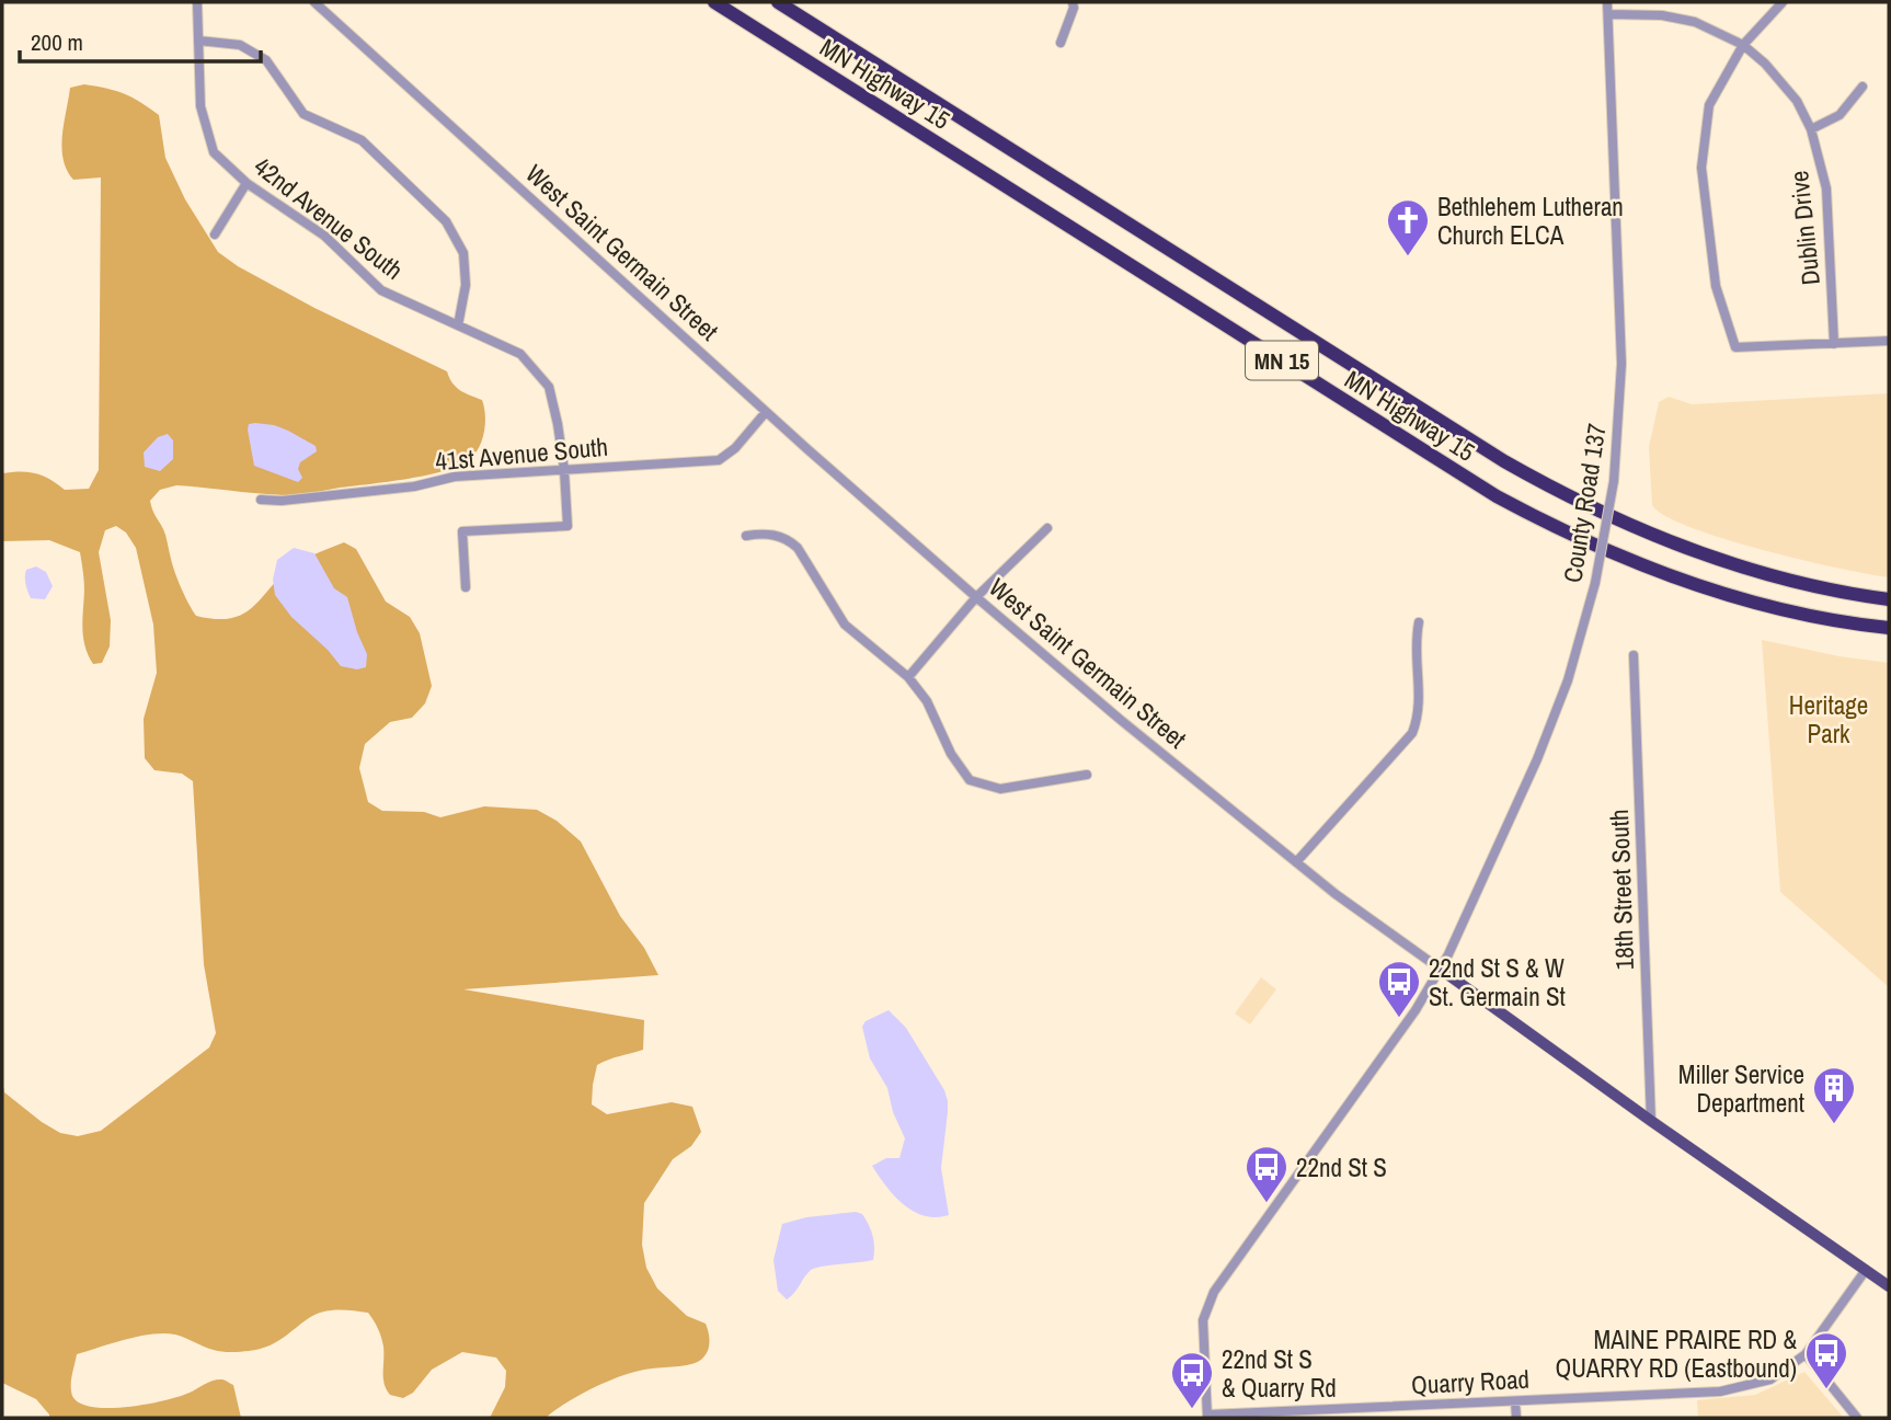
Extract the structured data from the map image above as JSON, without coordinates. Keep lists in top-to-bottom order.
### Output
{
  "streets": {
    "highway": ["MN Highway 15", "MN 15"],
    "main road": ["West Saint Germain Street"],
    "street": [
      "42nd Avenue South",
      "Dublin Drive",
      "41st Avenue South",
      "County Road 137",
      "18th Street South",
      "Quarry Road"
    ]
  },
  "crossings": [
    ["42nd Avenue South", "41st Avenue South"],
    ["Dublin Drive", "County Road 137"],
    ["West Saint Germain Street", "41st Avenue South"],
    ["West Saint Germain Street", "County Road 137"],
    ["West Saint Germain Street", "18th Street South"],
    ["West Saint Germain Street", "Quarry Road"],
    ["County Road 137", "Quarry Road"]
  ],
  "parks": ["Heritage Park"],
  "places": {
    "church": ["Bethlehem Lutheran Church ELCA"],
    "bus stop": [
      "22nd St S & W St. Germain St",
      "22nd St S",
      "MAINE PRAIRE RD & QUARRY RD (Eastbound)",
      "22nd St S & Quarry Rd"
    ],
    "building": ["Miller Service Department"]
  },
  "scale_bar": "200 m"
}
